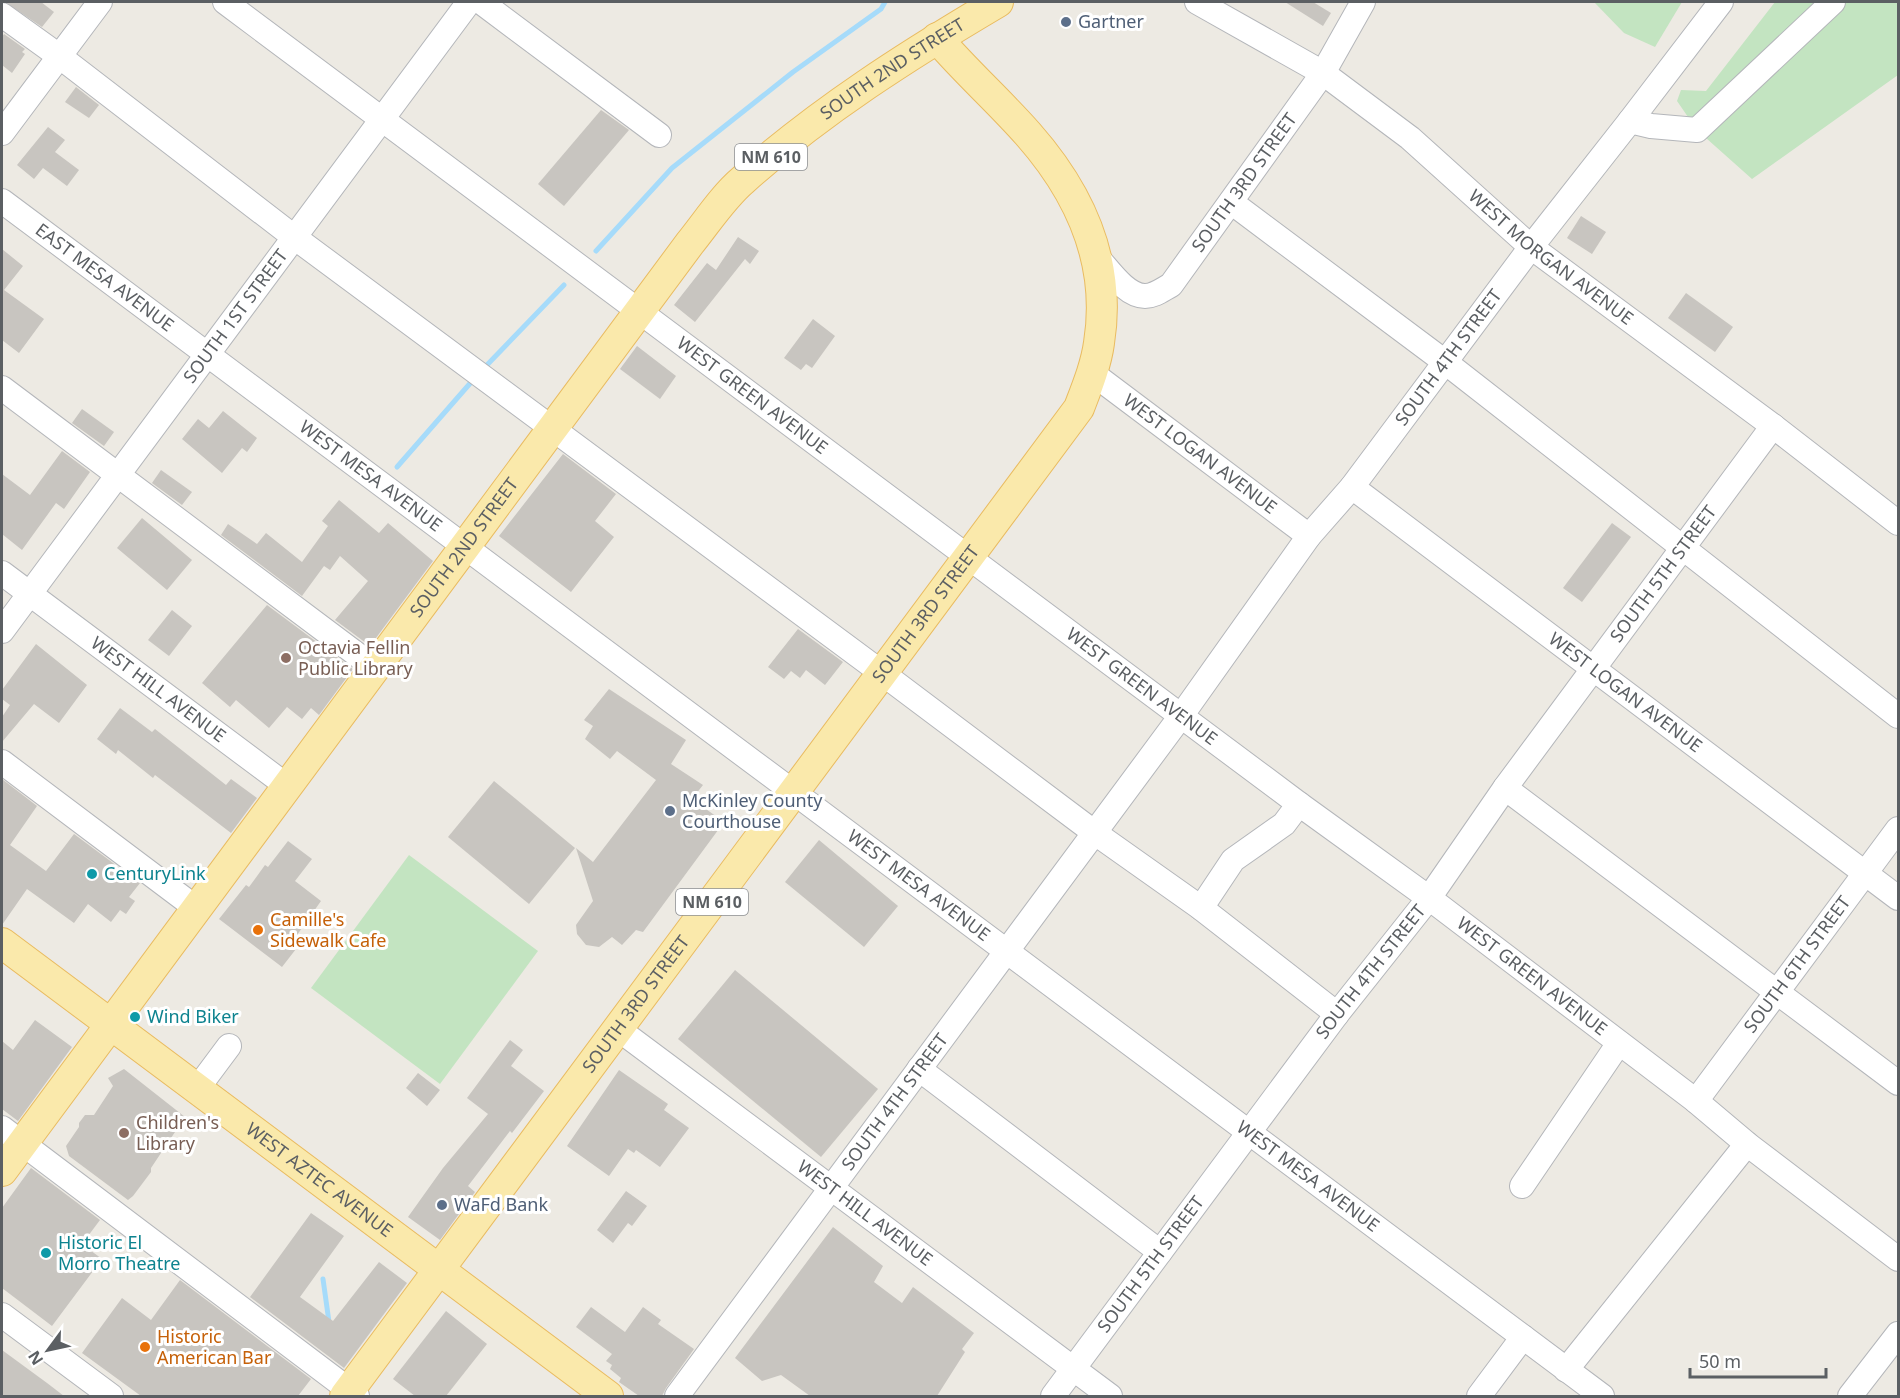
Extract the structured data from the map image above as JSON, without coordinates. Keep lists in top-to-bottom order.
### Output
{
  "streets": {
    "main road": [
      "SOUTH 2ND STREET",
      "NM 610",
      "SOUTH 3RD STREET",
      "WEST AZTEC AVENUE"
    ],
    "street": [
      "WEST MORGAN AVENUE",
      "EAST MESA AVENUE",
      "SOUTH 1ST STREET",
      "SOUTH 4TH STREET",
      "WEST GREEN AVENUE",
      "WEST LOGAN AVENUE",
      "WEST MESA AVENUE",
      "SOUTH 5TH STREET",
      "WEST HILL AVENUE",
      "SOUTH 6TH STREET"
    ]
  },
  "crossings": [
    ["SOUTH 2ND STREET", "NM 610"],
    ["SOUTH 2ND STREET", "WEST GREEN AVENUE"],
    ["SOUTH 2ND STREET", "WEST MESA AVENUE"],
    ["SOUTH 2ND STREET", "WEST HILL AVENUE"],
    ["SOUTH 2ND STREET", "WEST AZTEC AVENUE"],
    ["NM 610", "SOUTH 3RD STREET"],
    ["SOUTH 3RD STREET", "WEST MORGAN AVENUE"],
    ["SOUTH 3RD STREET", "WEST GREEN AVENUE"],
    ["SOUTH 3RD STREET", "WEST LOGAN AVENUE"],
    ["SOUTH 3RD STREET", "WEST MESA AVENUE"],
    ["SOUTH 3RD STREET", "WEST HILL AVENUE"],
    ["SOUTH 3RD STREET", "WEST AZTEC AVENUE"],
    ["WEST MORGAN AVENUE", "SOUTH 4TH STREET"],
    ["WEST MORGAN AVENUE", "SOUTH 5TH STREET"],
    ["EAST MESA AVENUE", "SOUTH 1ST STREET"],
    ["EAST MESA AVENUE", "WEST MESA AVENUE"],
    ["SOUTH 1ST STREET", "WEST GREEN AVENUE"],
    ["SOUTH 1ST STREET", "WEST MESA AVENUE"],
    ["SOUTH 1ST STREET", "WEST HILL AVENUE"],
    ["SOUTH 4TH STREET", "WEST GREEN AVENUE"],
    ["SOUTH 4TH STREET", "WEST LOGAN AVENUE"],
    ["SOUTH 4TH STREET", "WEST MESA AVENUE"],
    ["SOUTH 4TH STREET", "SOUTH 5TH STREET"],
    ["SOUTH 4TH STREET", "WEST HILL AVENUE"],
    ["WEST GREEN AVENUE", "SOUTH 5TH STREET"],
    ["WEST GREEN AVENUE", "SOUTH 6TH STREET"],
    ["WEST LOGAN AVENUE", "SOUTH 5TH STREET"],
    ["WEST LOGAN AVENUE", "SOUTH 6TH STREET"],
    ["WEST MESA AVENUE", "SOUTH 5TH STREET"],
    ["SOUTH 5TH STREET", "WEST HILL AVENUE"]
  ],
  "places": [
    "Gartner",
    "Octavia Fellin Public Library",
    "McKinley County Courthouse",
    "CenturyLink",
    "Camille's Sidewalk Cafe",
    "Wind Biker",
    "Children's Library",
    "WaFd Bank",
    "Historic El Morro Theatre",
    "Historic American Bar"
  ],
  "scale_bar": "50 m",
  "north": "bottom left"
}
